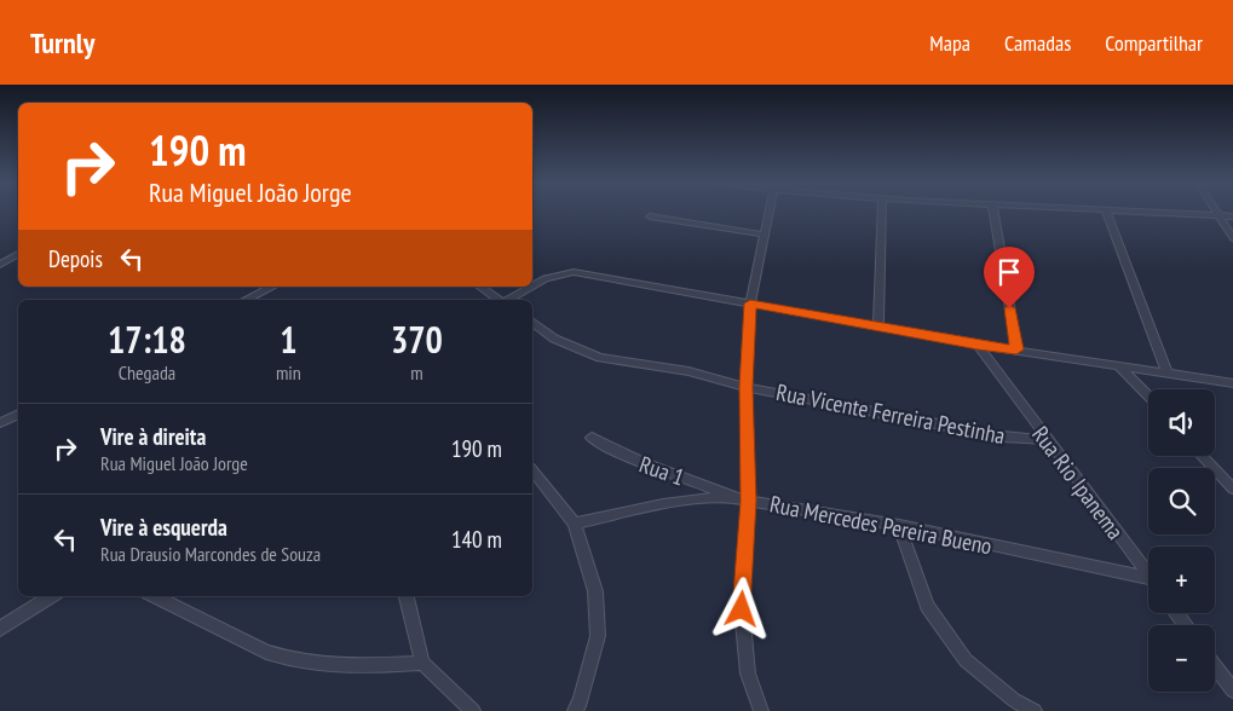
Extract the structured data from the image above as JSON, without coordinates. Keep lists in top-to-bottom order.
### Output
{
  "streets": {
    "street": [
      "Rua Vicente Ferreira Pestinha",
      "Rua 1",
      "Rua Rio Ipanema",
      "Rua Mercedes Pereira Bueno"
    ]
  },
  "crossings": [
    ["Rua Vicente Ferreira Pestinha", "Rua Rio Ipanema"],
    ["Rua 1", "Rua Mercedes Pereira Bueno"]
  ],
  "page": {
    "header": "Turnly",
    "nav": ["Mapa", "Camadas", "Compartilhar"],
    "turn": ["190 m", "Rua Miguel João Jorge"],
    "then": "Depois",
    "eta": [
      "17:18",
      "Chegada",
      "1",
      "min",
      "370",
      "m"
    ],
    "map_buttons": ["+", "−"],
    "list": [
      {
        "name": "Vire à direita",
        "note": "Rua Miguel João Jorge",
        "value": "190 m"
      },
      {
        "name": "Vire à esquerda",
        "note": "Rua Drausio Marcondes de Souza",
        "value": "140 m"
      }
    ]
  }
}
